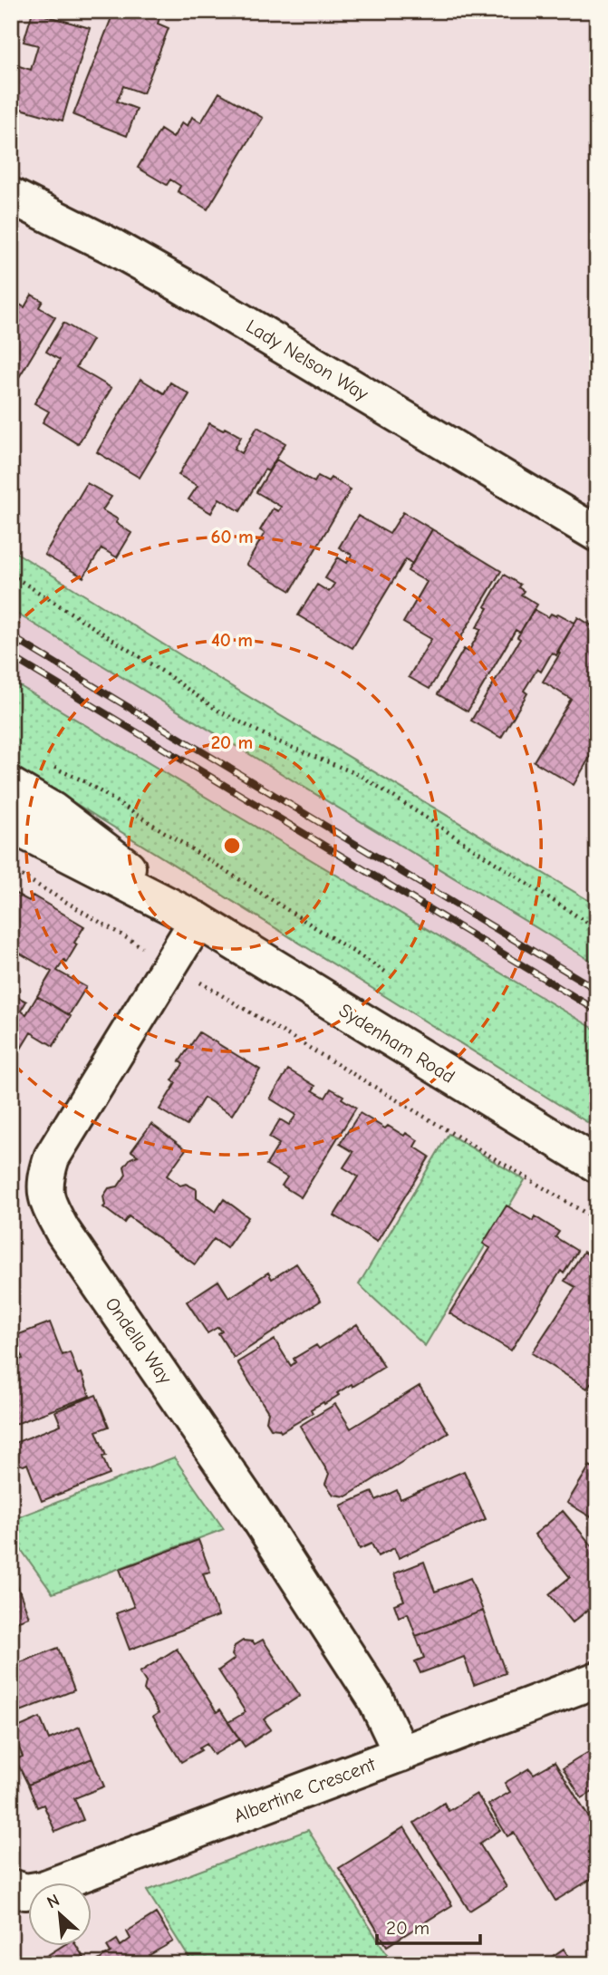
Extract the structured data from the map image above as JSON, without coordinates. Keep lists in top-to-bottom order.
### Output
{
  "streets": {
    "street": [
      "Lady Nelson Way",
      "Sydenham Road",
      "Ondella Way",
      "Albertine Crescent"
    ]
  },
  "crossings": [
    ["Sydenham Road", "Ondella Way"],
    ["Ondella Way", "Albertine Crescent"]
  ],
  "scale_bar": "20 m",
  "north": "top left",
  "rings": ["60 m", "40 m", "20 m"]
}
